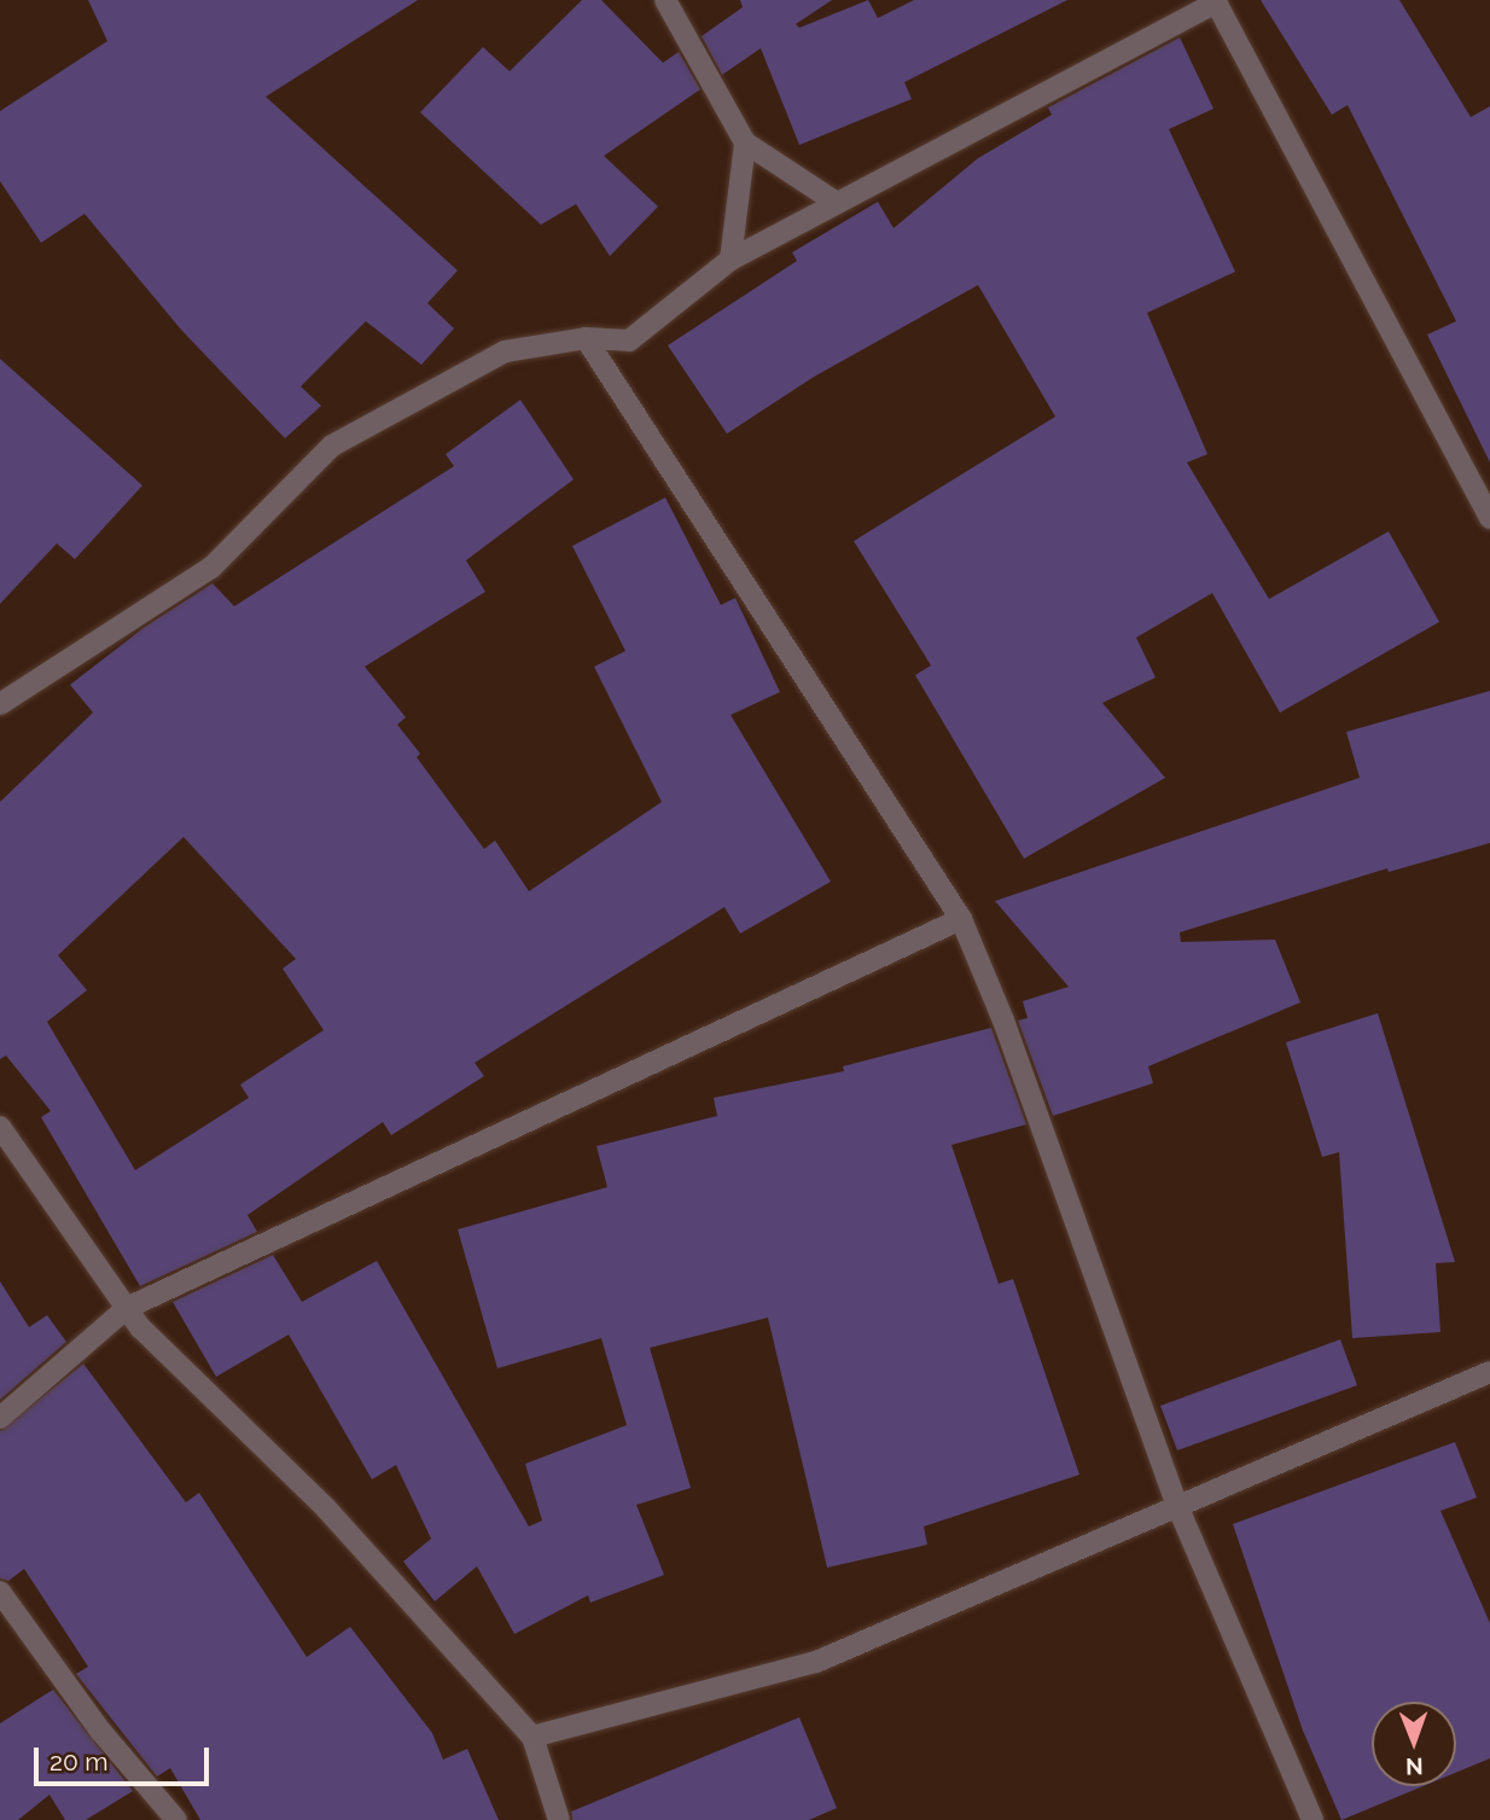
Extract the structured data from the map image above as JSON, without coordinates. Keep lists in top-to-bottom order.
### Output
{
  "scale_bar": "20 m",
  "north": "bottom"
}
